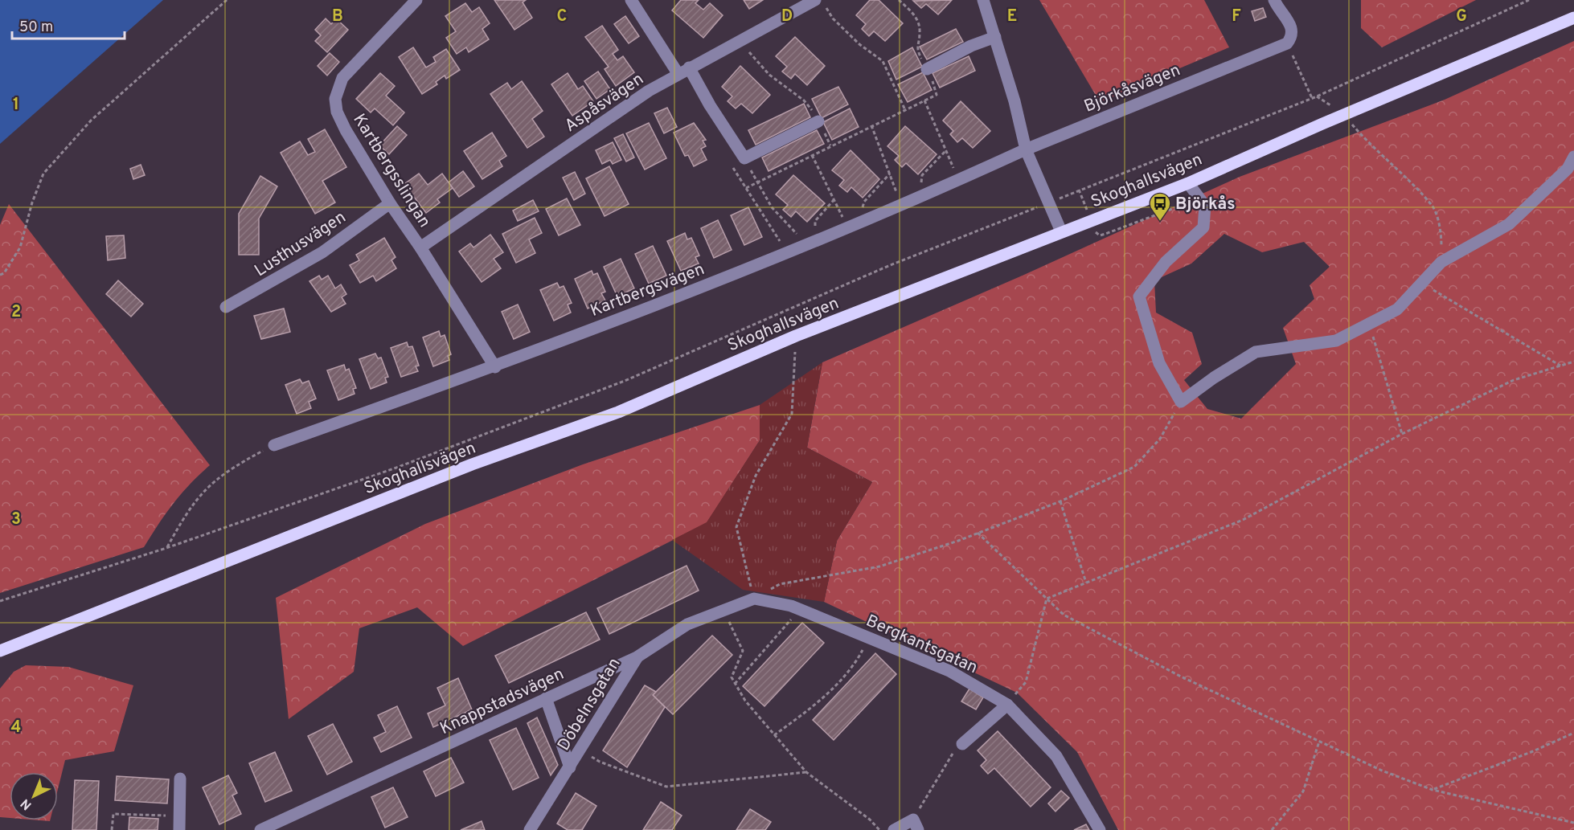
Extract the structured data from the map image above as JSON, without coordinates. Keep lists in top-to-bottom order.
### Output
{
  "streets": {
    "main road": ["Skoghallsvägen"],
    "street": [
      "Björkåsvägen",
      "Aspåsvägen",
      "Kartbergsslingan",
      "Lusthusvägen",
      "Kartbergsvägen",
      "Bergkantsgatan",
      "Knappstadsvägen",
      "Döbelnsgatan"
    ]
  },
  "crossings": [
    ["Björkåsvägen", "Kartbergsvägen"],
    ["Aspåsvägen", "Kartbergsslingan"],
    ["Kartbergsslingan", "Lusthusvägen"],
    ["Kartbergsslingan", "Kartbergsvägen"],
    ["Bergkantsgatan", "Knappstadsvägen"],
    ["Knappstadsvägen", "Döbelnsgatan"]
  ],
  "places": {
    "bus stop": ["Björkås"]
  },
  "scale_bar": "50 m",
  "north": "bottom left",
  "grid": {
    "columns": [
      "B",
      "C",
      "D",
      "E",
      "F",
      "G"
    ],
    "rows": [
      "1",
      "2",
      "3",
      "4"
    ]
  }
}
